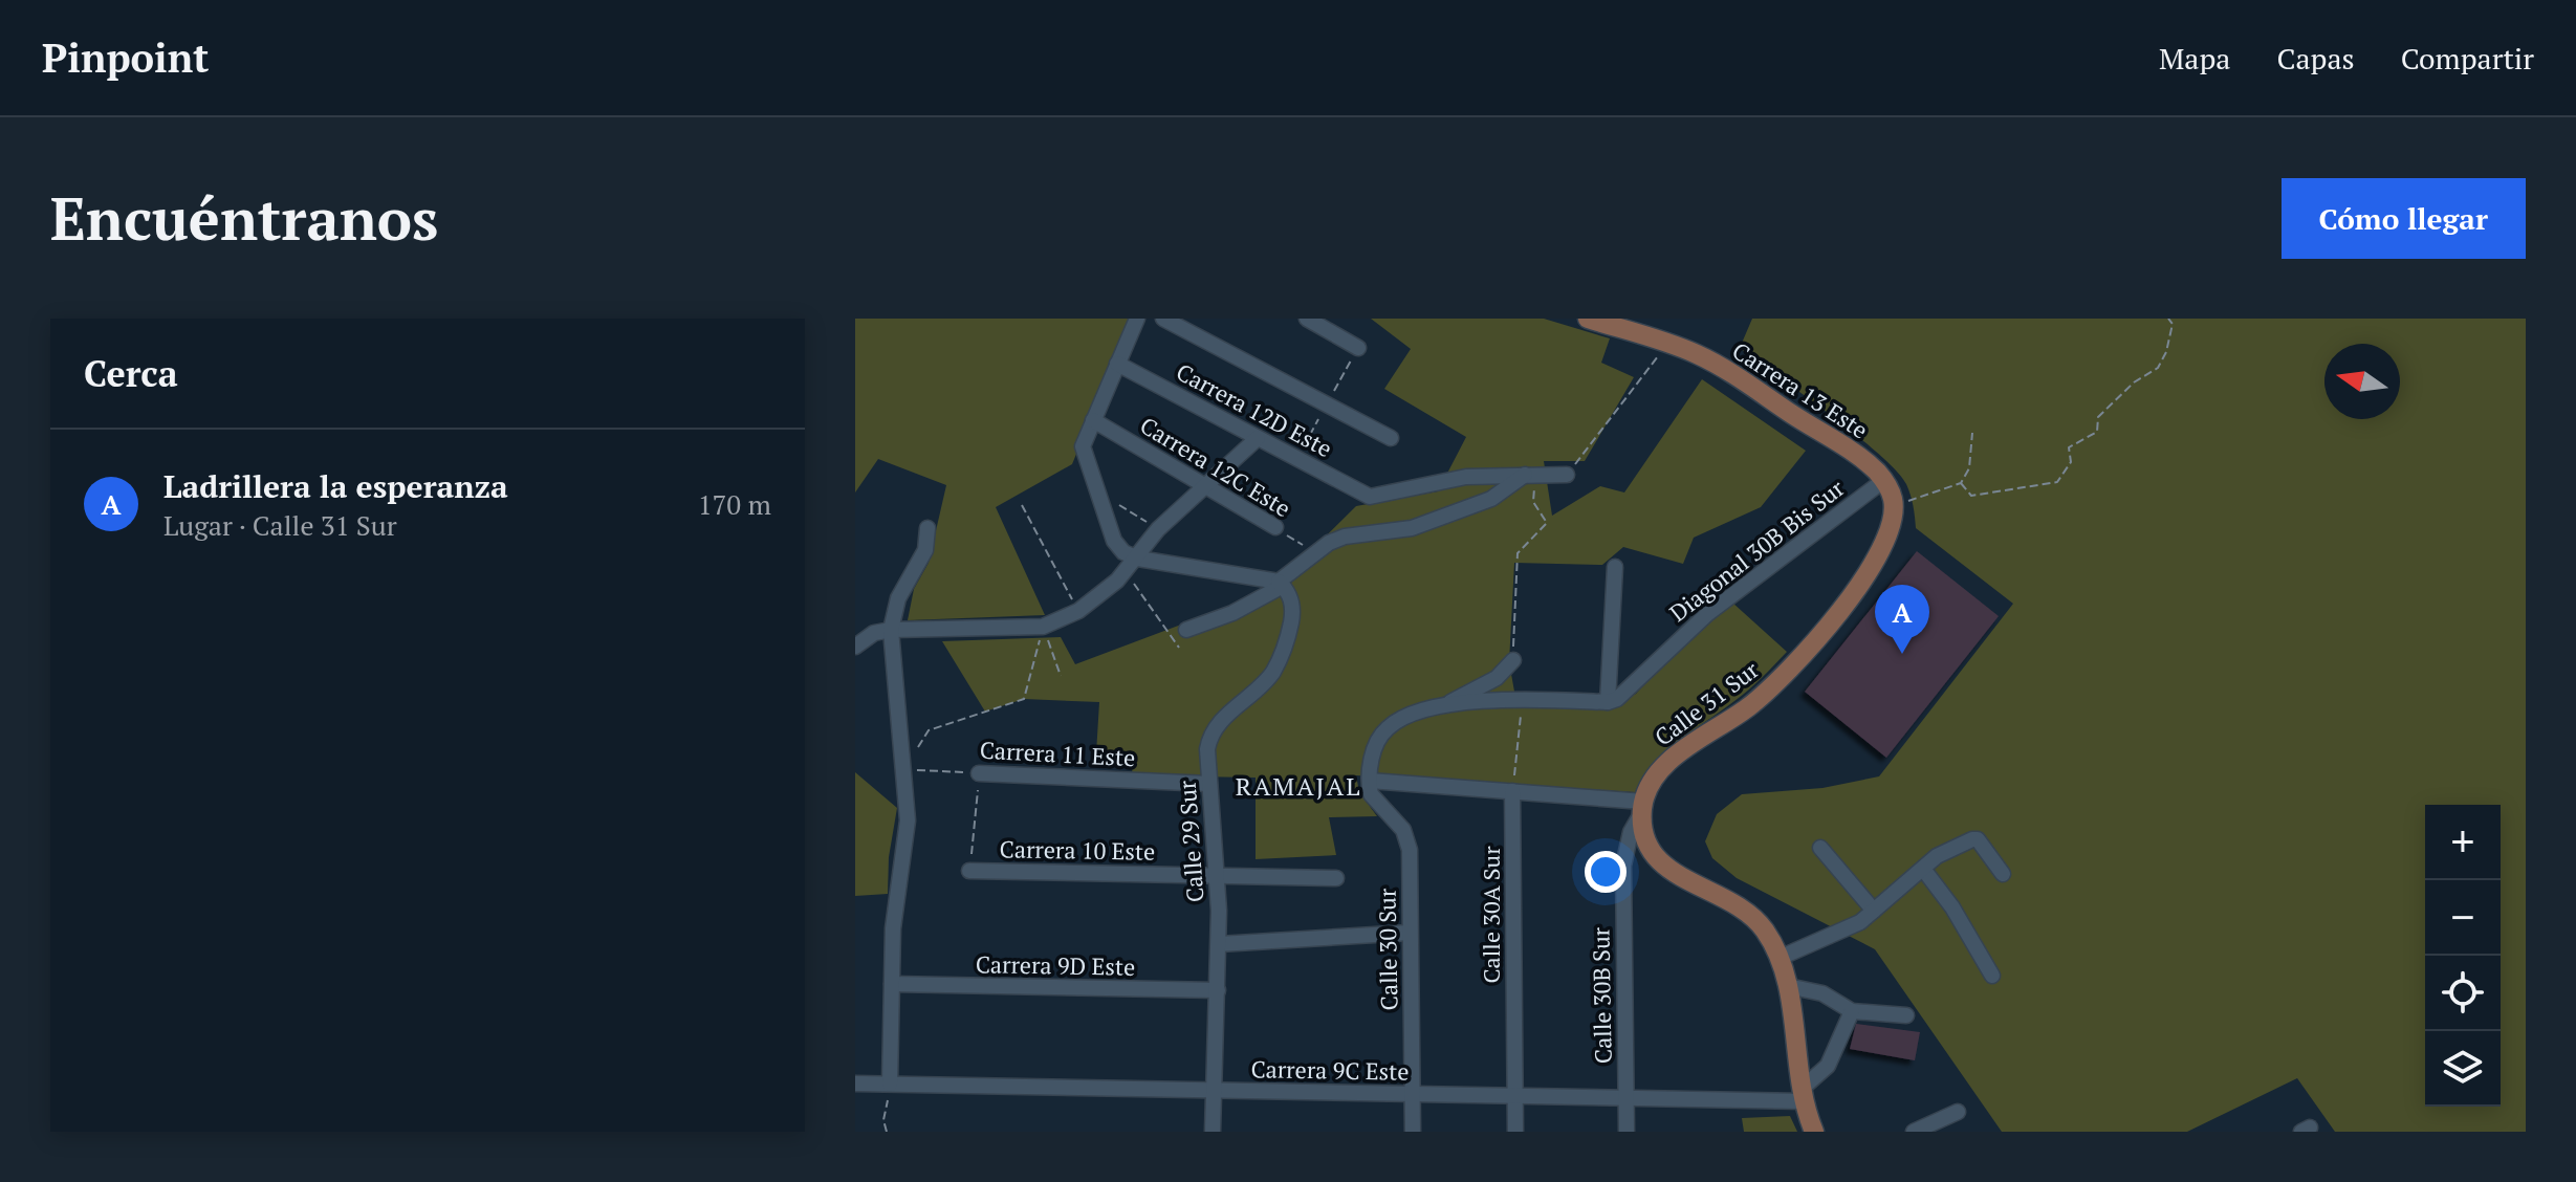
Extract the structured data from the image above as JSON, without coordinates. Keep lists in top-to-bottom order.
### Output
{
  "streets": {
    "main road": ["Carrera 13 Este", "Calle 31 Sur"],
    "street": [
      "Carrera 12D Este",
      "Carrera 12C Este",
      "Diagonal 30B Bis Sur",
      "Carrera 11 Este",
      "Calle 29 Sur",
      "Carrera 10 Este",
      "Calle 30A Sur",
      "Calle 30 Sur",
      "Carrera 9D Este",
      "Calle 30B Sur",
      "Carrera 9C Este"
    ]
  },
  "crossings": [
    ["Carrera 13 Este", "Diagonal 30B Bis Sur"],
    ["Calle 31 Sur", "Calle 30B Sur"],
    ["Carrera 11 Este", "Calle 29 Sur"],
    ["Calle 29 Sur", "Carrera 10 Este"],
    ["Calle 29 Sur", "Carrera 9D Este"],
    ["Calle 29 Sur", "Carrera 9C Este"],
    ["Calle 30A Sur", "Carrera 9C Este"],
    ["Calle 30 Sur", "Carrera 9C Este"],
    ["Calle 30B Sur", "Carrera 9C Este"]
  ],
  "districts": ["RAMAJAL"],
  "north": "left",
  "page": {
    "header": "Pinpoint",
    "nav": ["Mapa", "Capas", "Compartir"],
    "buttons": "Cómo llegar",
    "title": "Encuéntranos",
    "heading": "Cerca",
    "list": [
      {
        "mark": "A",
        "name": "Ladrillera la esperanza",
        "note": "Lugar · Calle 31 Sur",
        "value": "170 m"
      }
    ],
    "pins": "A",
    "map_buttons": ["+", "−"]
  }
}
